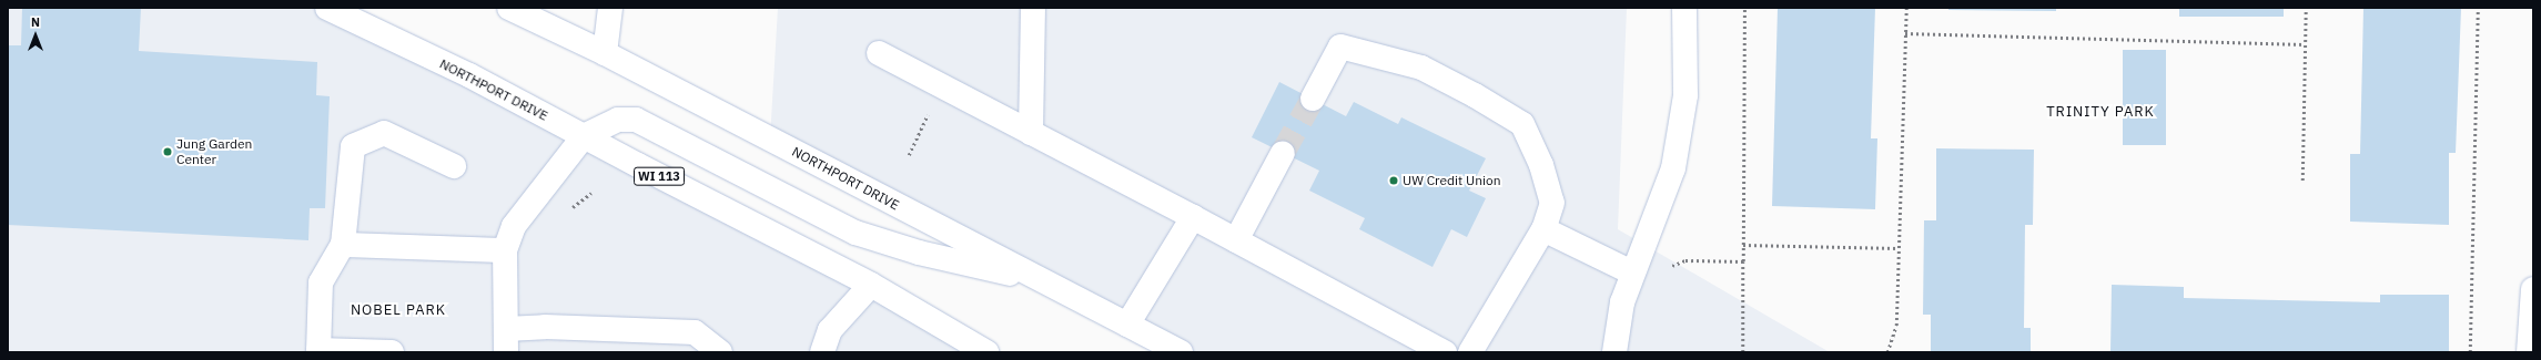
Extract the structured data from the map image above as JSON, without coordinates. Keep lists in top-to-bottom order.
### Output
{
  "streets": {
    "main road": ["NORTHPORT DRIVE", "WI 113"]
  },
  "districts": ["TRINITY PARK", "NOBEL PARK"],
  "places": ["Jung Garden Center", "UW Credit Union"],
  "north": "top"
}
